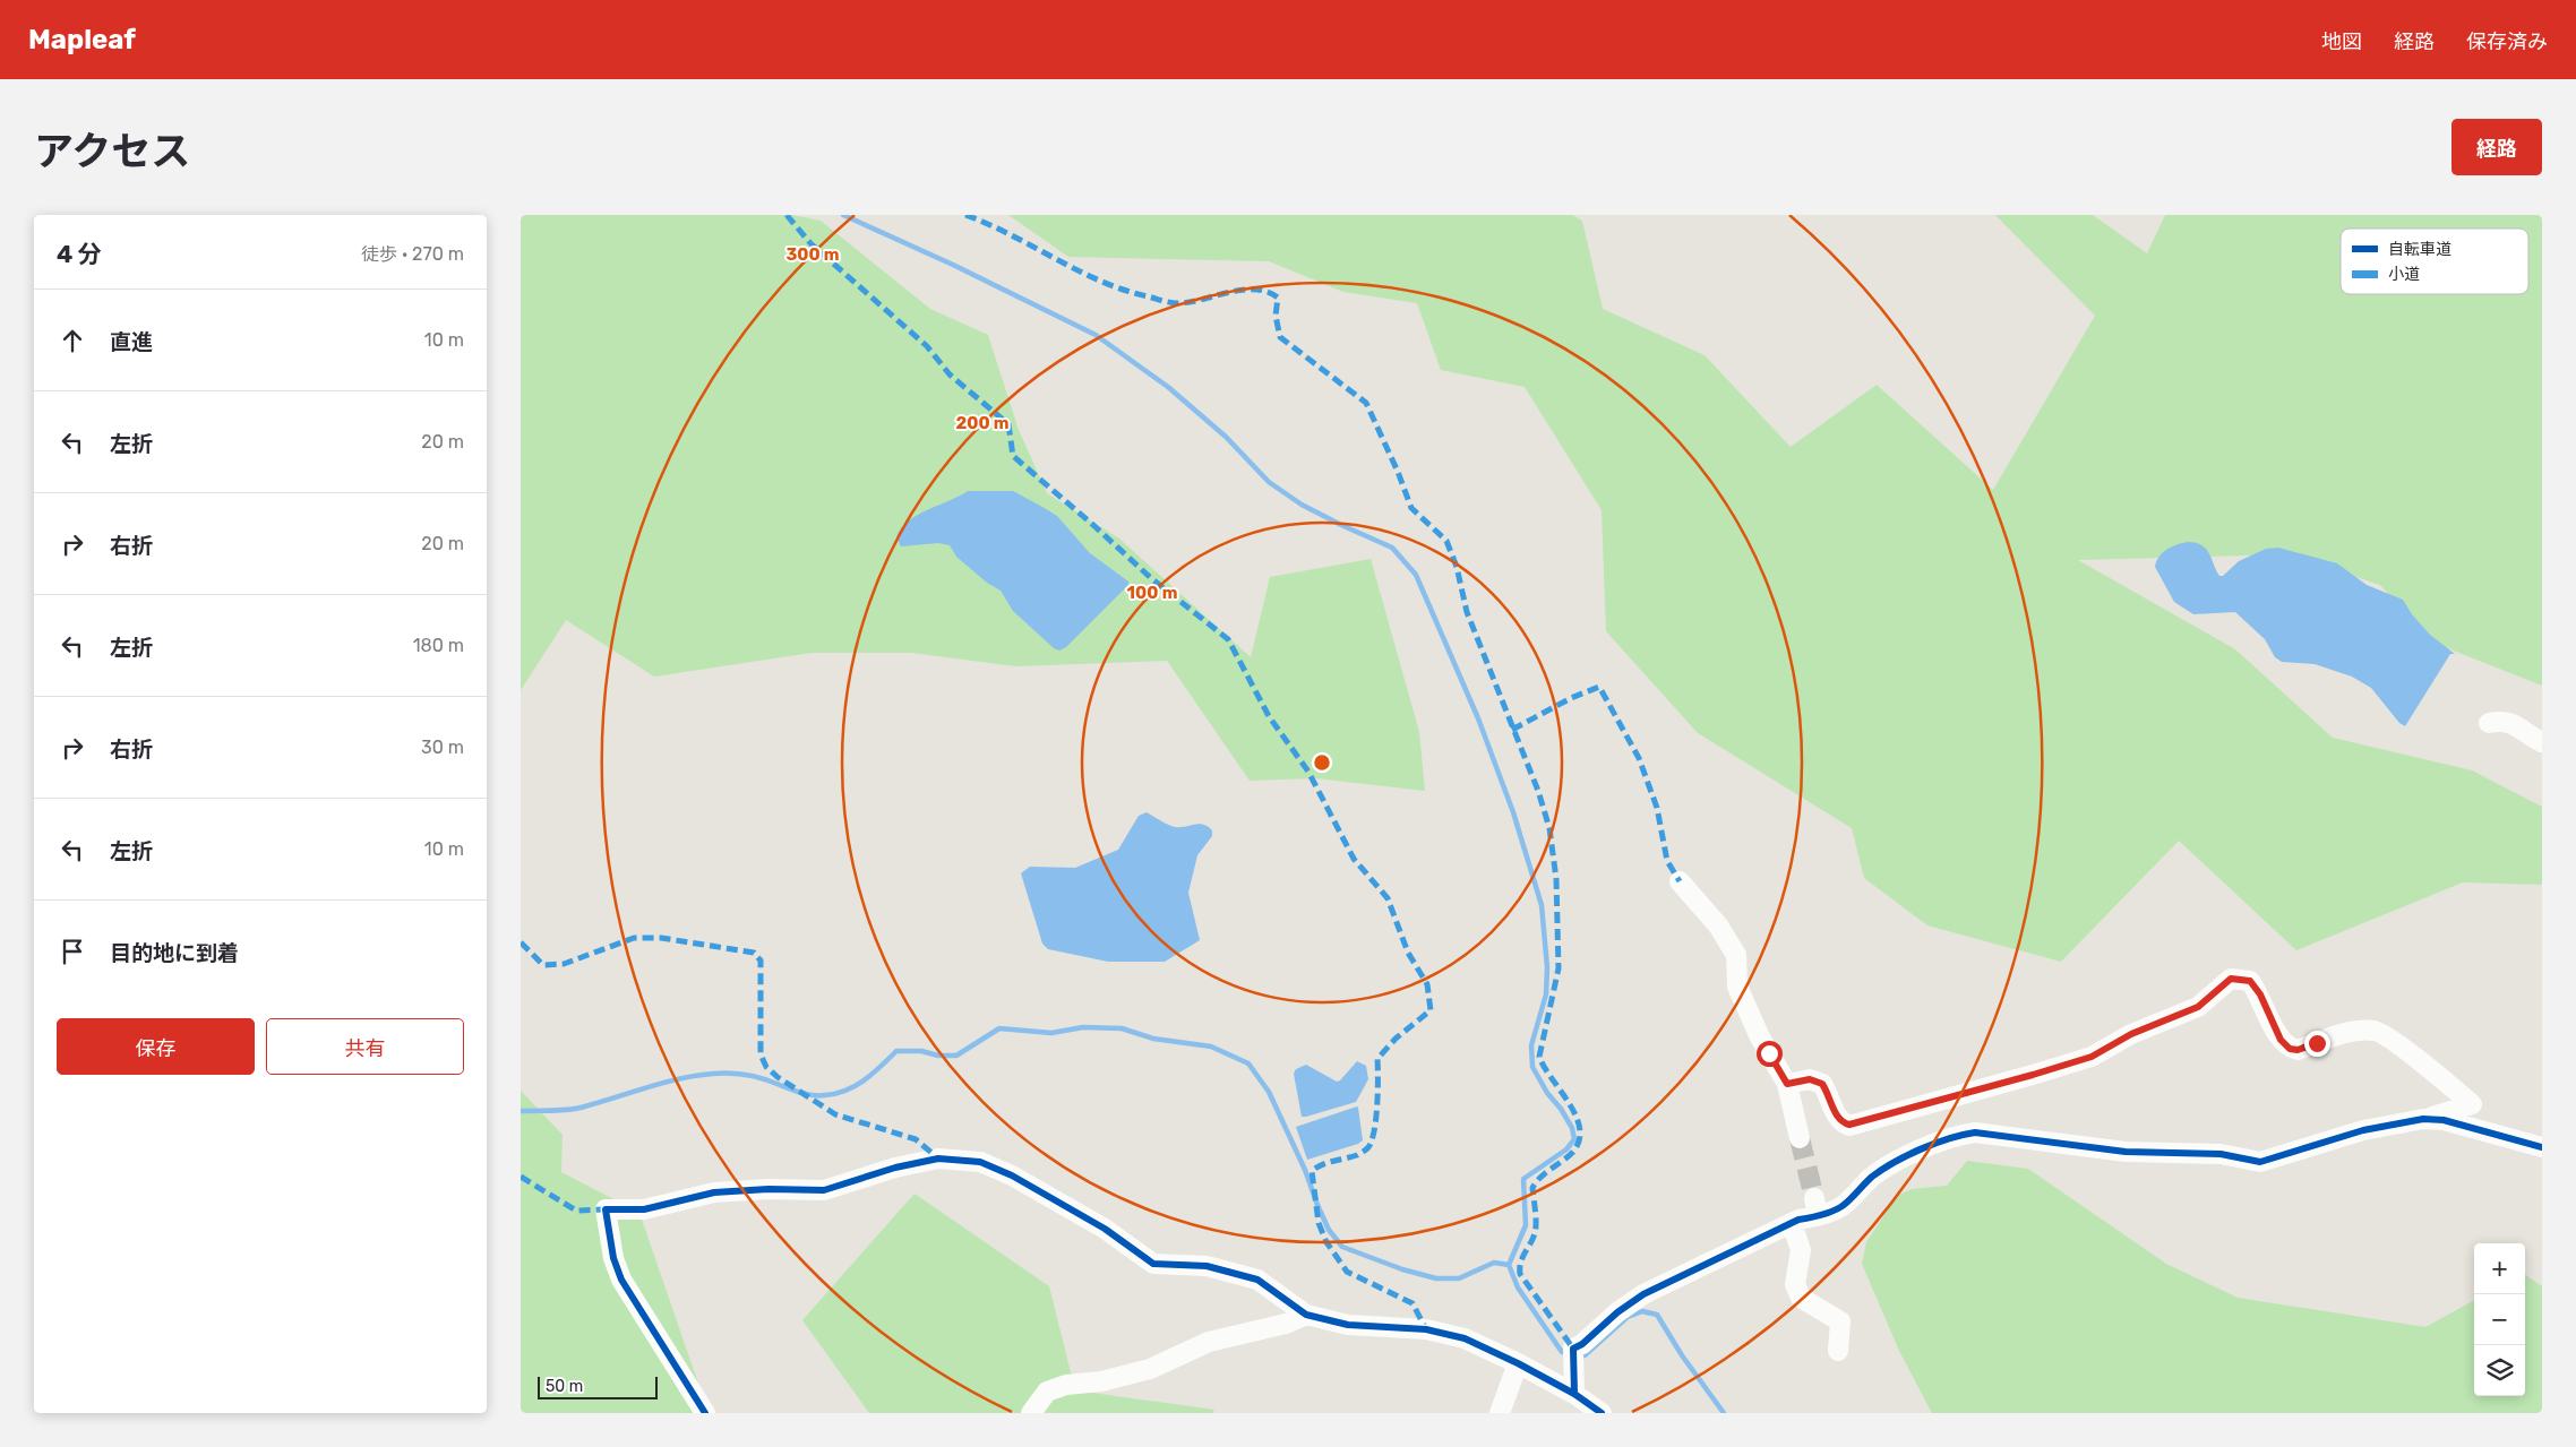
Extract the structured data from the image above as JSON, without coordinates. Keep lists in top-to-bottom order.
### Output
{
  "legend": ["自転車道", "小道"],
  "scale_bar": "50 m",
  "page": {
    "header": "Mapleaf",
    "nav": ["地図", "経路", "保存済み"],
    "title": "アクセス",
    "buttons": [
      "経路",
      ["保存", "共有"]
    ],
    "heading": ["4 分", "徒歩 · 270 m"],
    "list": [
      ["直進", "10 m"],
      ["左折", "20 m"],
      ["右折", "20 m"],
      ["左折", "180 m"],
      ["右折", "30 m"],
      ["左折", "10 m"],
      "目的地に到着"
    ],
    "map_buttons": ["+", "−"],
    "scale": "50 m"
  },
  "rings": ["300 m", "200 m", "100 m"]
}
